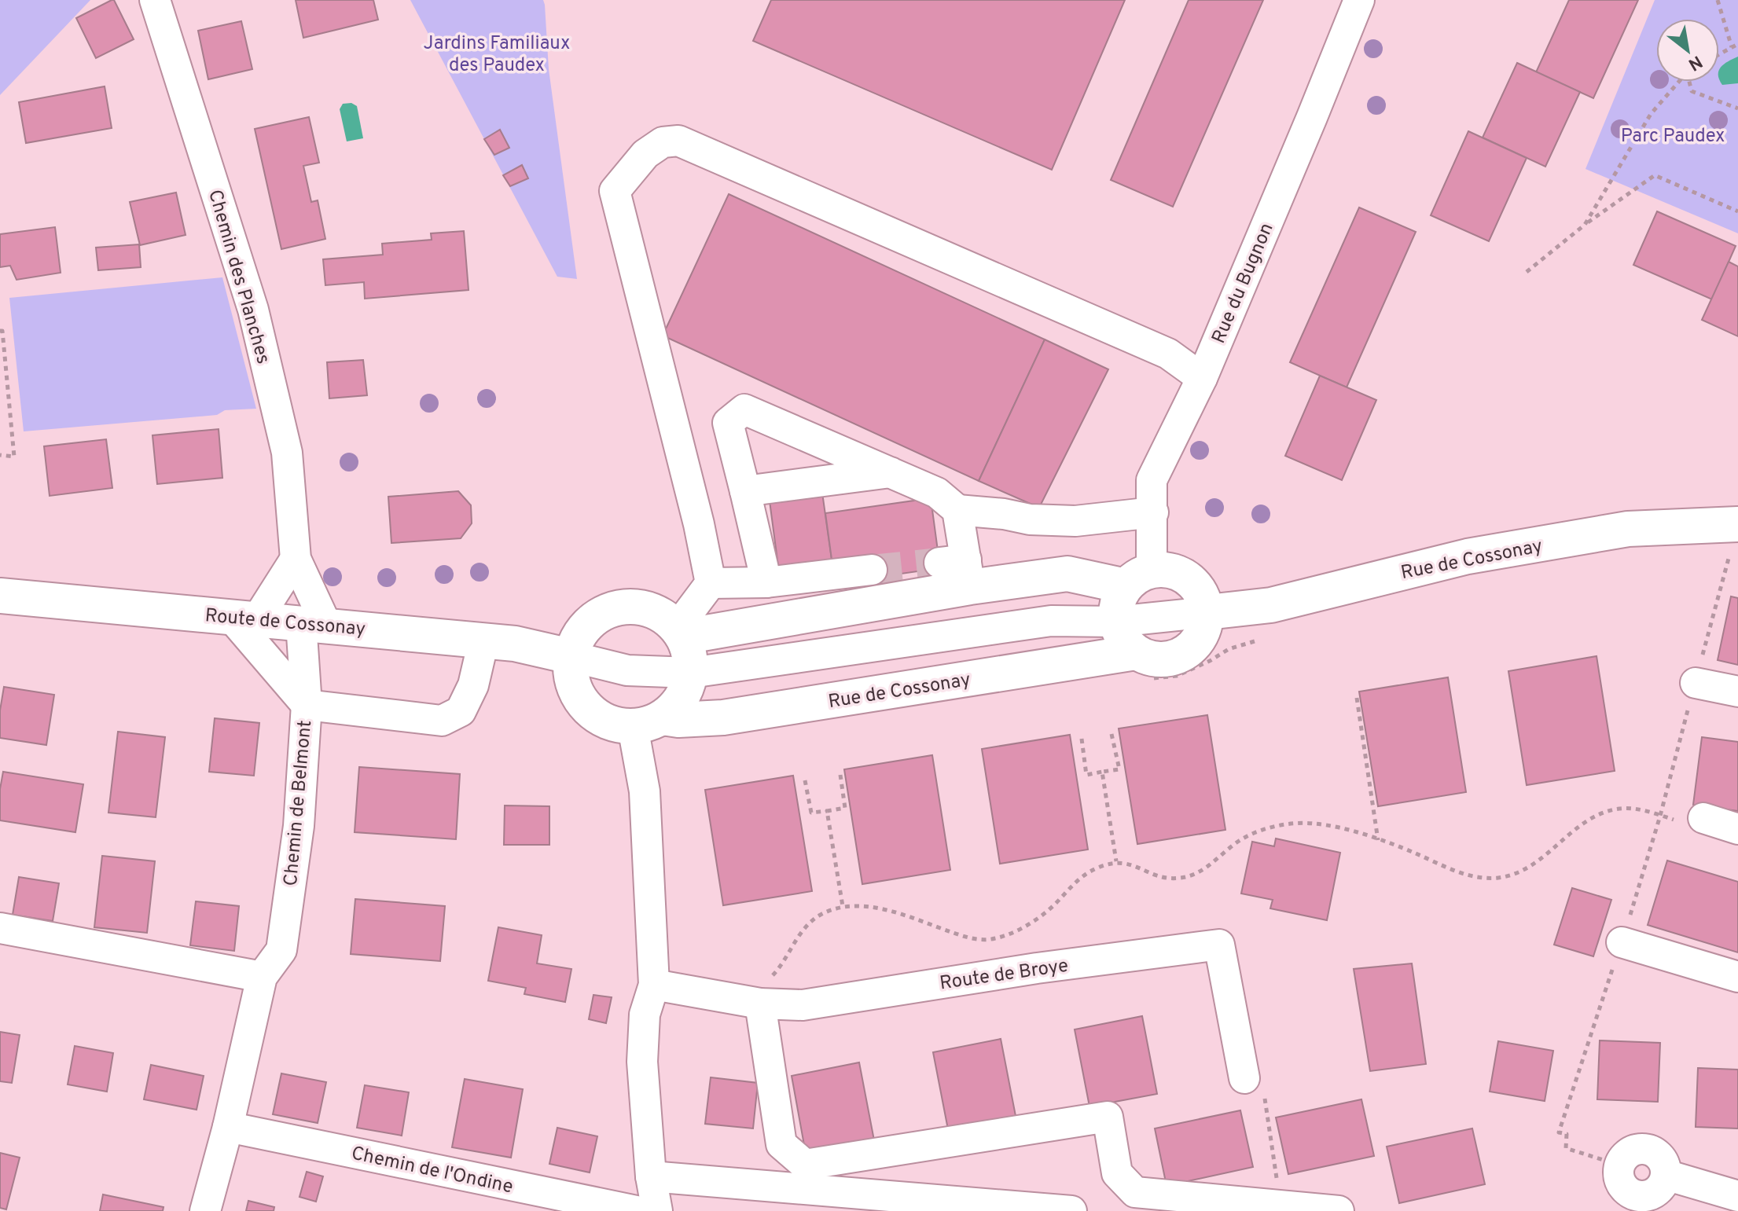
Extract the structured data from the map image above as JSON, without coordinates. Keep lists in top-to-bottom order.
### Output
{
  "streets": {
    "main road": ["Rue de Cossonay", "Route de Cossonay"],
    "street": [
      "Chemin des Planches",
      "Rue du Bugnon",
      "Chemin de Belmont",
      "Route de Broye",
      "Chemin de l'Ondine"
    ]
  },
  "crossings": [
    ["Chemin des Planches", "Route de Cossonay"],
    ["Chemin des Planches", "Chemin de Belmont"],
    ["Route de Cossonay", "Chemin de Belmont"],
    ["Chemin de Belmont", "Chemin de l'Ondine"]
  ],
  "parks": ["Jardins Familiaux des Paudex", "Parc Paudex"],
  "north": "bottom right"
}
